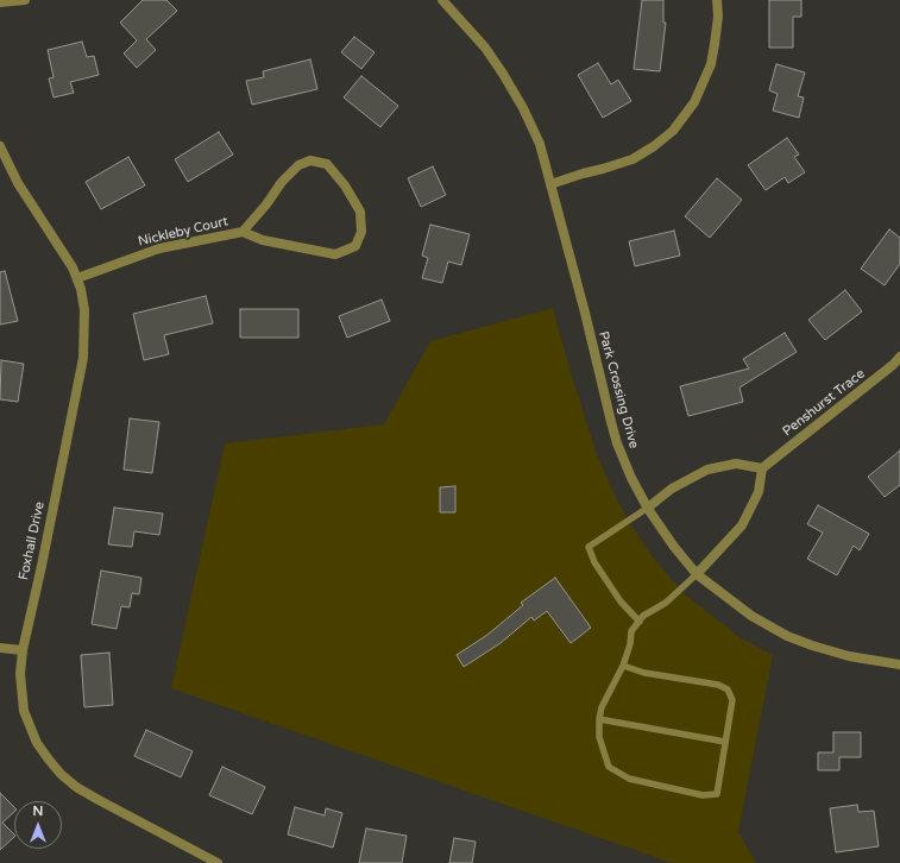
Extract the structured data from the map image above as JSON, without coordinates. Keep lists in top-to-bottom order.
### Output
{
  "streets": {
    "street": [
      "Nickleby Court",
      "Park Crossing Drive",
      "Penshurst Trace",
      "Foxhall Drive"
    ]
  },
  "crossings": [
    ["Nickleby Court", "Foxhall Drive"]
  ],
  "north": "top"
}
